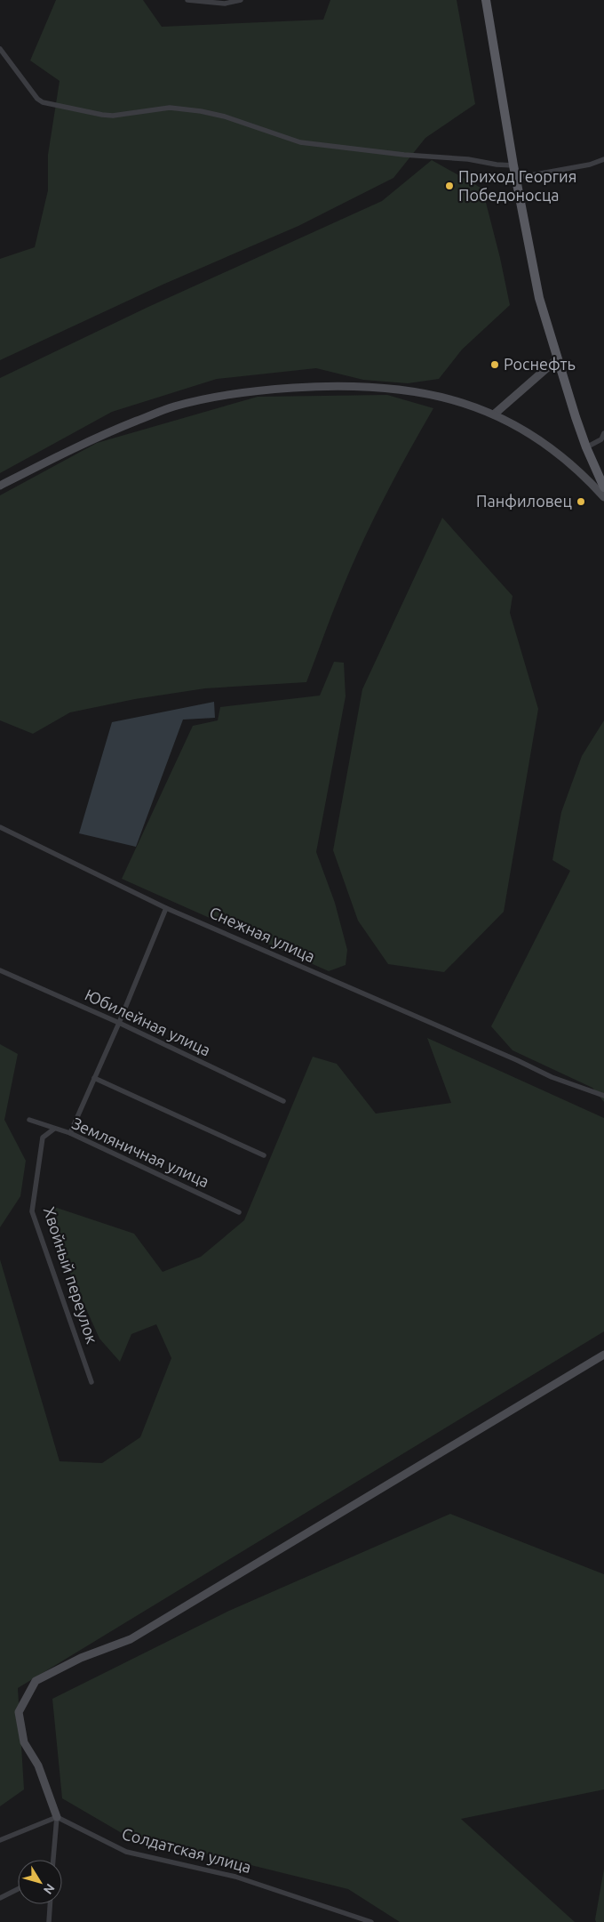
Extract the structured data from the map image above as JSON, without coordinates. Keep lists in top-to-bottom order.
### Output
{
  "streets": {
    "street": [
      "Снежная улица",
      "Юбилейная улица",
      "Земляничная улица",
      "Хвойный переулок",
      "Солдатская улица"
    ]
  },
  "crossings": [
    ["Земляничная улица", "Хвойный переулок"]
  ],
  "places": ["Приход Георгия Победоносца", "Роснефть", "Панфиловец"],
  "north": "bottom right"
}
